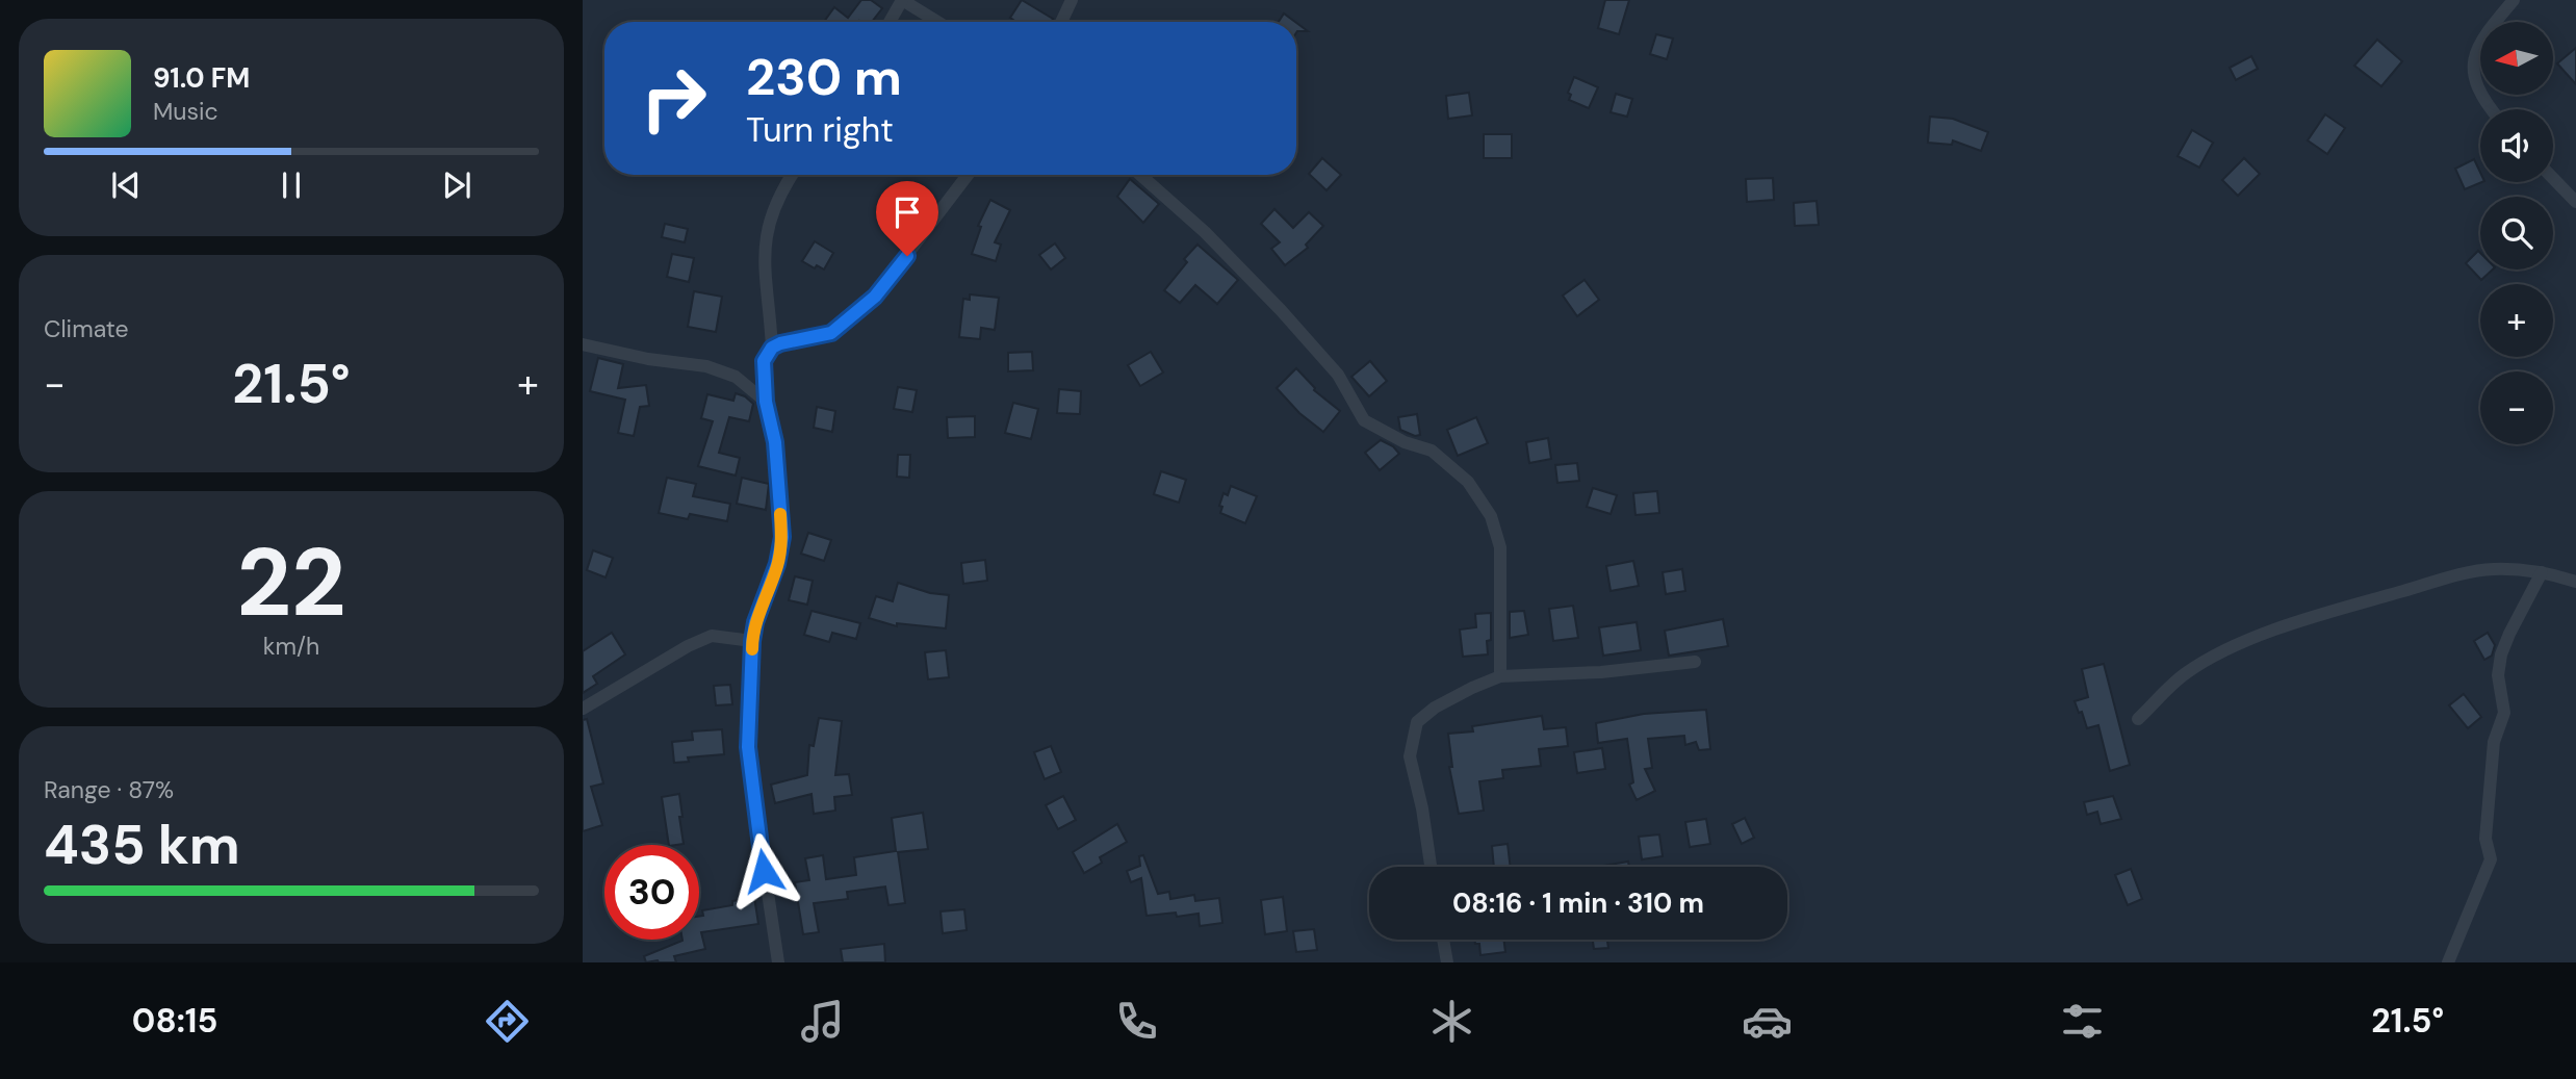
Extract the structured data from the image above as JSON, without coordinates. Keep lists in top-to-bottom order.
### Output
{
  "north": "left",
  "page": {
    "map_buttons": ["+", "−"],
    "turn": ["230 m", "Turn right"],
    "song": ["91.0 FM", "Music"],
    "tile": [
      "Climate",
      ["22", "km/h"],
      ["Range · 87%", "435 km"]
    ],
    "heat": ["−", "21.5°", "+"],
    "limit": "30",
    "trip": "08:16 · 1 min · 310 m",
    "tabs": ["08:15", "21.5°"]
  }
}
